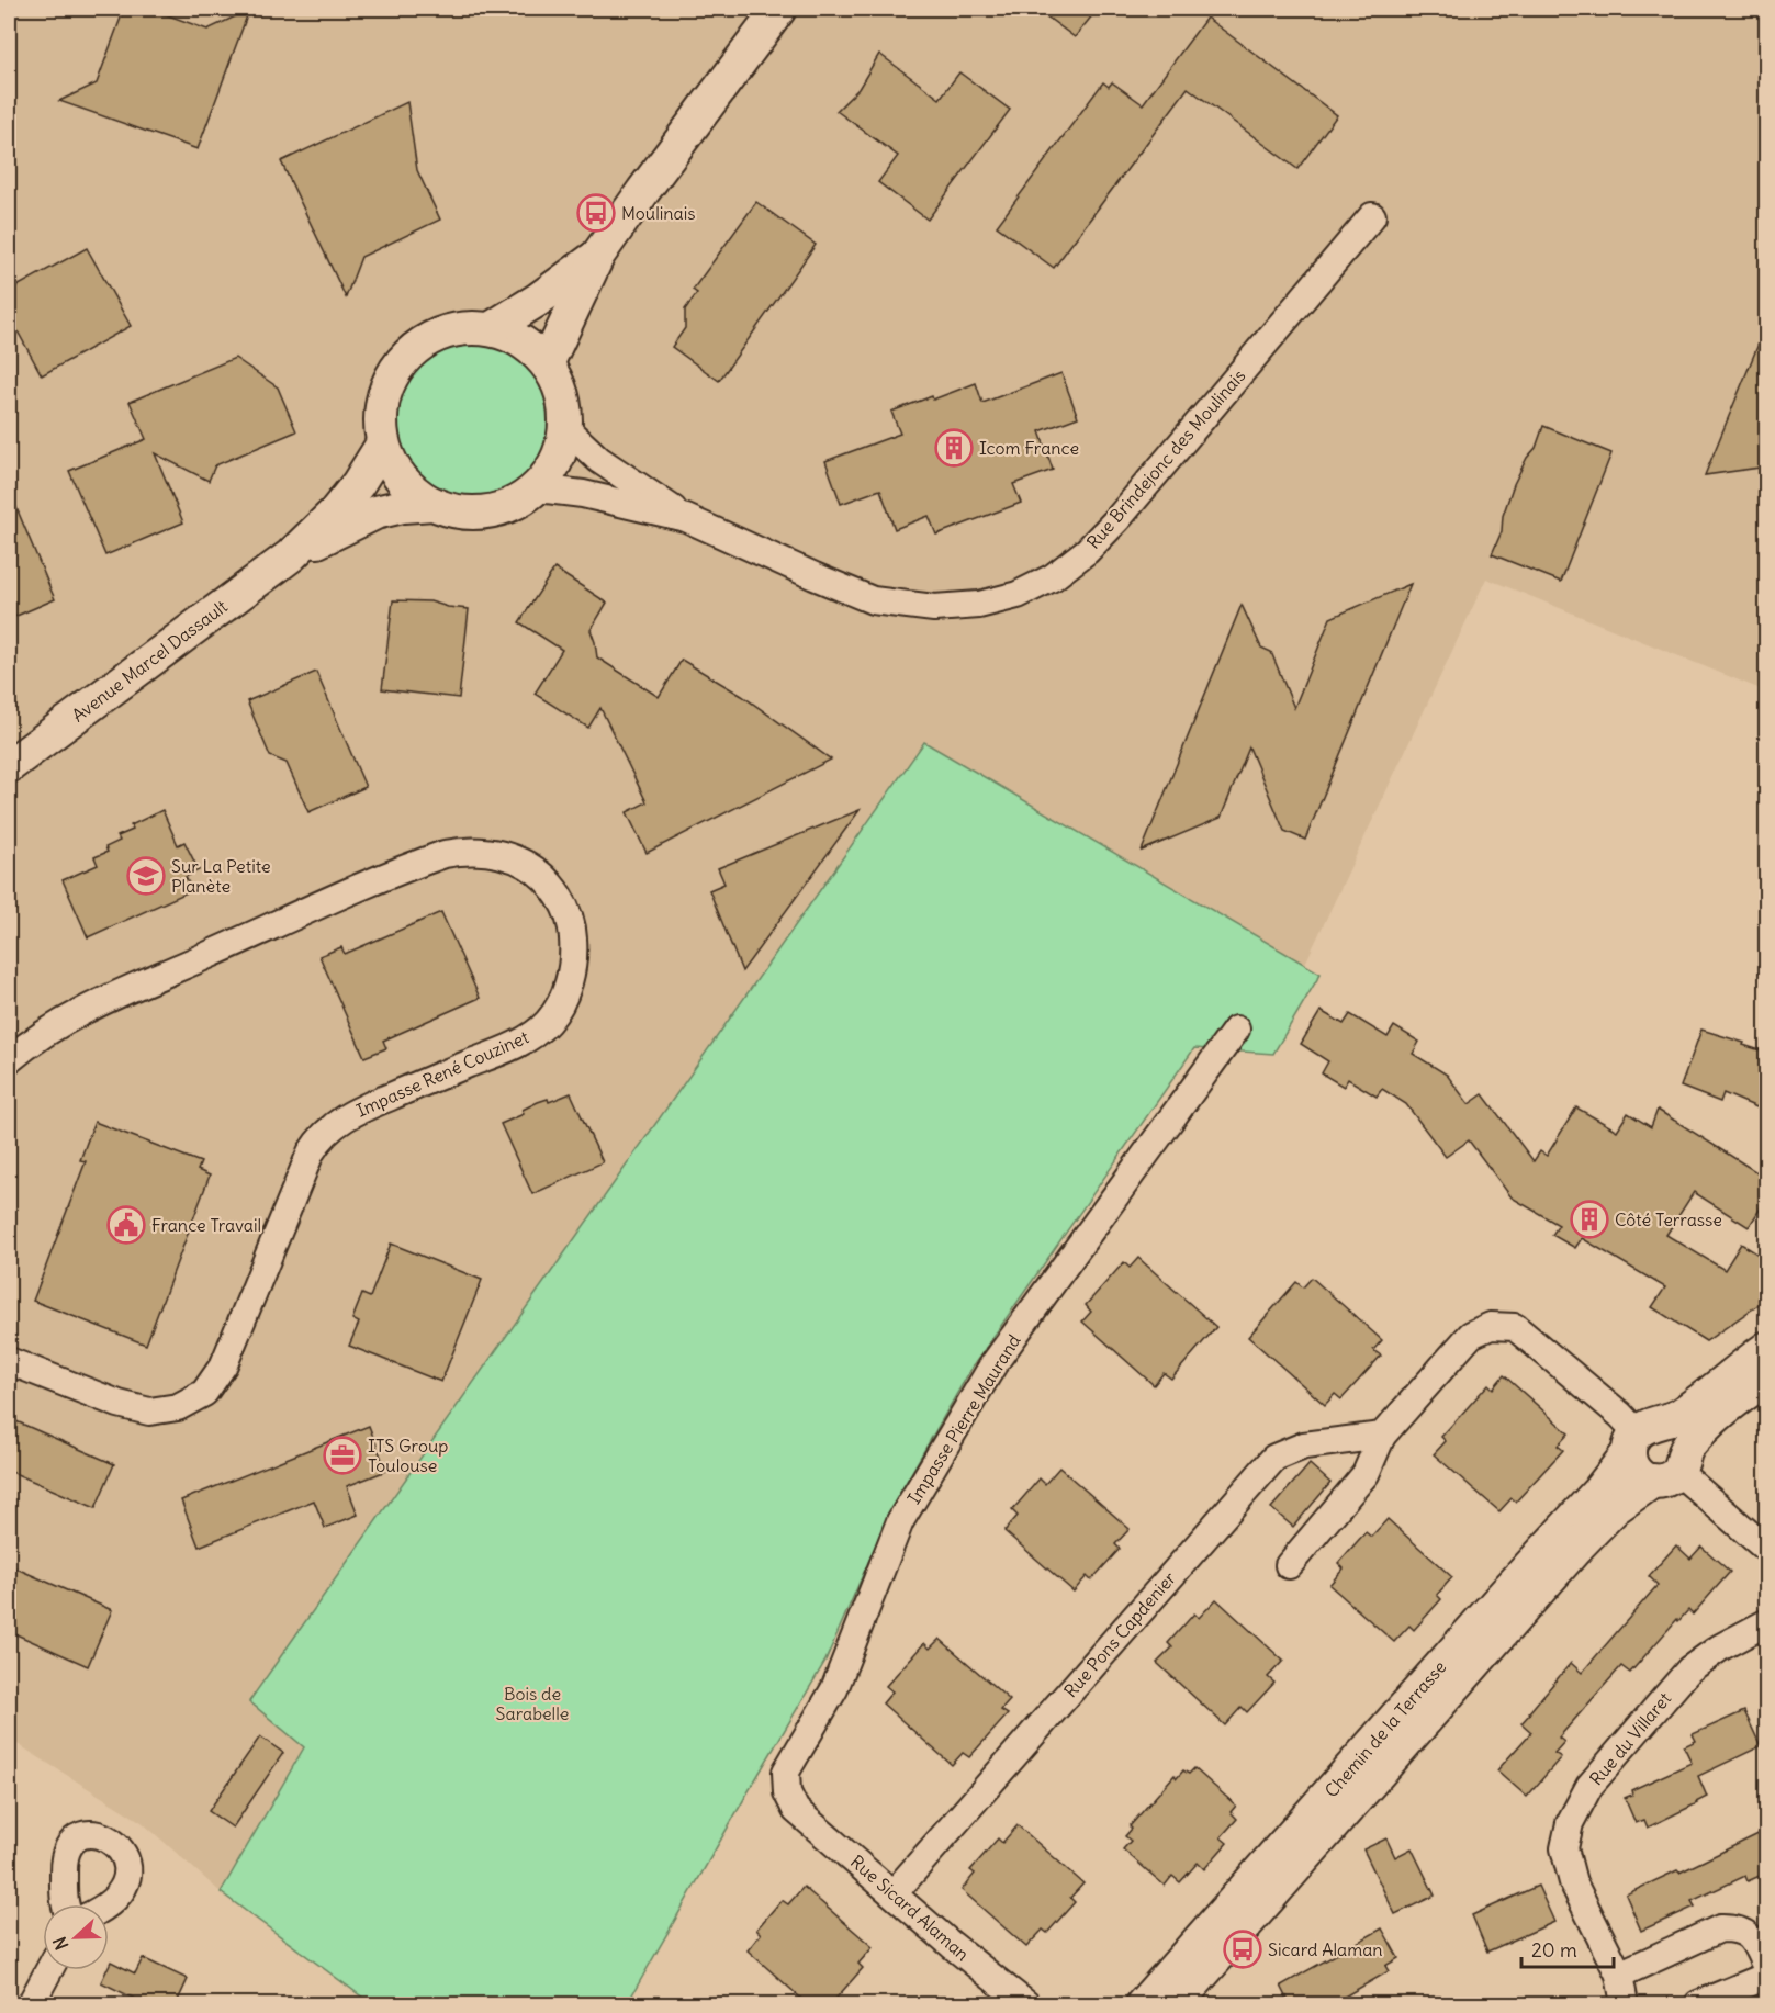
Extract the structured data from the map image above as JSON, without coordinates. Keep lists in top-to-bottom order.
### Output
{
  "streets": {
    "street": [
      "Rue Brindejonc des Moulinais",
      "Avenue Marcel Dassault",
      "Impasse René Couzinet",
      "Impasse Pierre Maurand",
      "Rue Pons Capdenier",
      "Chemin de la Terrasse",
      "Rue du Villaret",
      "Rue Sicard Alaman"
    ]
  },
  "crossings": [
    ["Rue Brindejonc des Moulinais", "Avenue Marcel Dassault"],
    ["Impasse Pierre Maurand", "Rue Sicard Alaman"],
    ["Rue Pons Capdenier", "Rue Sicard Alaman"]
  ],
  "parks": ["Bois de Sarabelle"],
  "places": {
    "bus stop": ["Moulinais", "Sicard Alaman"],
    "building": ["Icom France", "Côté Terrasse"],
    "school or university": ["Sur La Petite Planète"],
    "public building": ["France Travail"],
    "office": ["ITS Group Toulouse"]
  },
  "scale_bar": "20 m",
  "north": "left"
}
